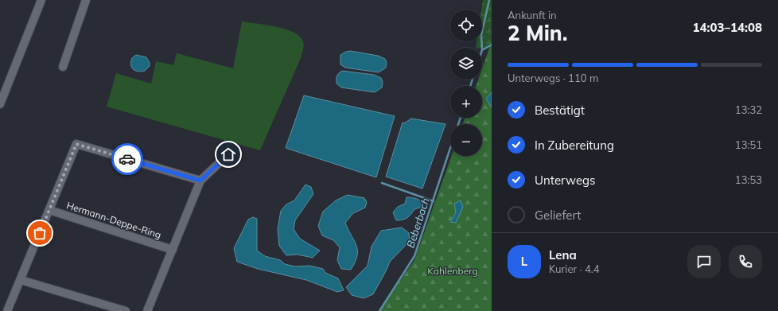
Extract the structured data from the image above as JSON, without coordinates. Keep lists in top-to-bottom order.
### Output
{
  "streets": {
    "street": ["Hermann-Deppe-Ring"]
  },
  "water": ["Beberbach"],
  "parks": ["Kahlenberg"],
  "page": {
    "heading": ["2 Min.", "Ankunft in", "14:03–14:08"],
    "panel": ["Lena", "Kurier · 4.4"],
    "map_buttons": ["+", "−"],
    "bar": "Unterwegs · 110 m",
    "list": [
      ["Bestätigt", "13:32"],
      ["In Zubereitung", "13:51"],
      ["Unterwegs", "13:53"],
      "Geliefert"
    ],
    "round": "L"
  }
}
